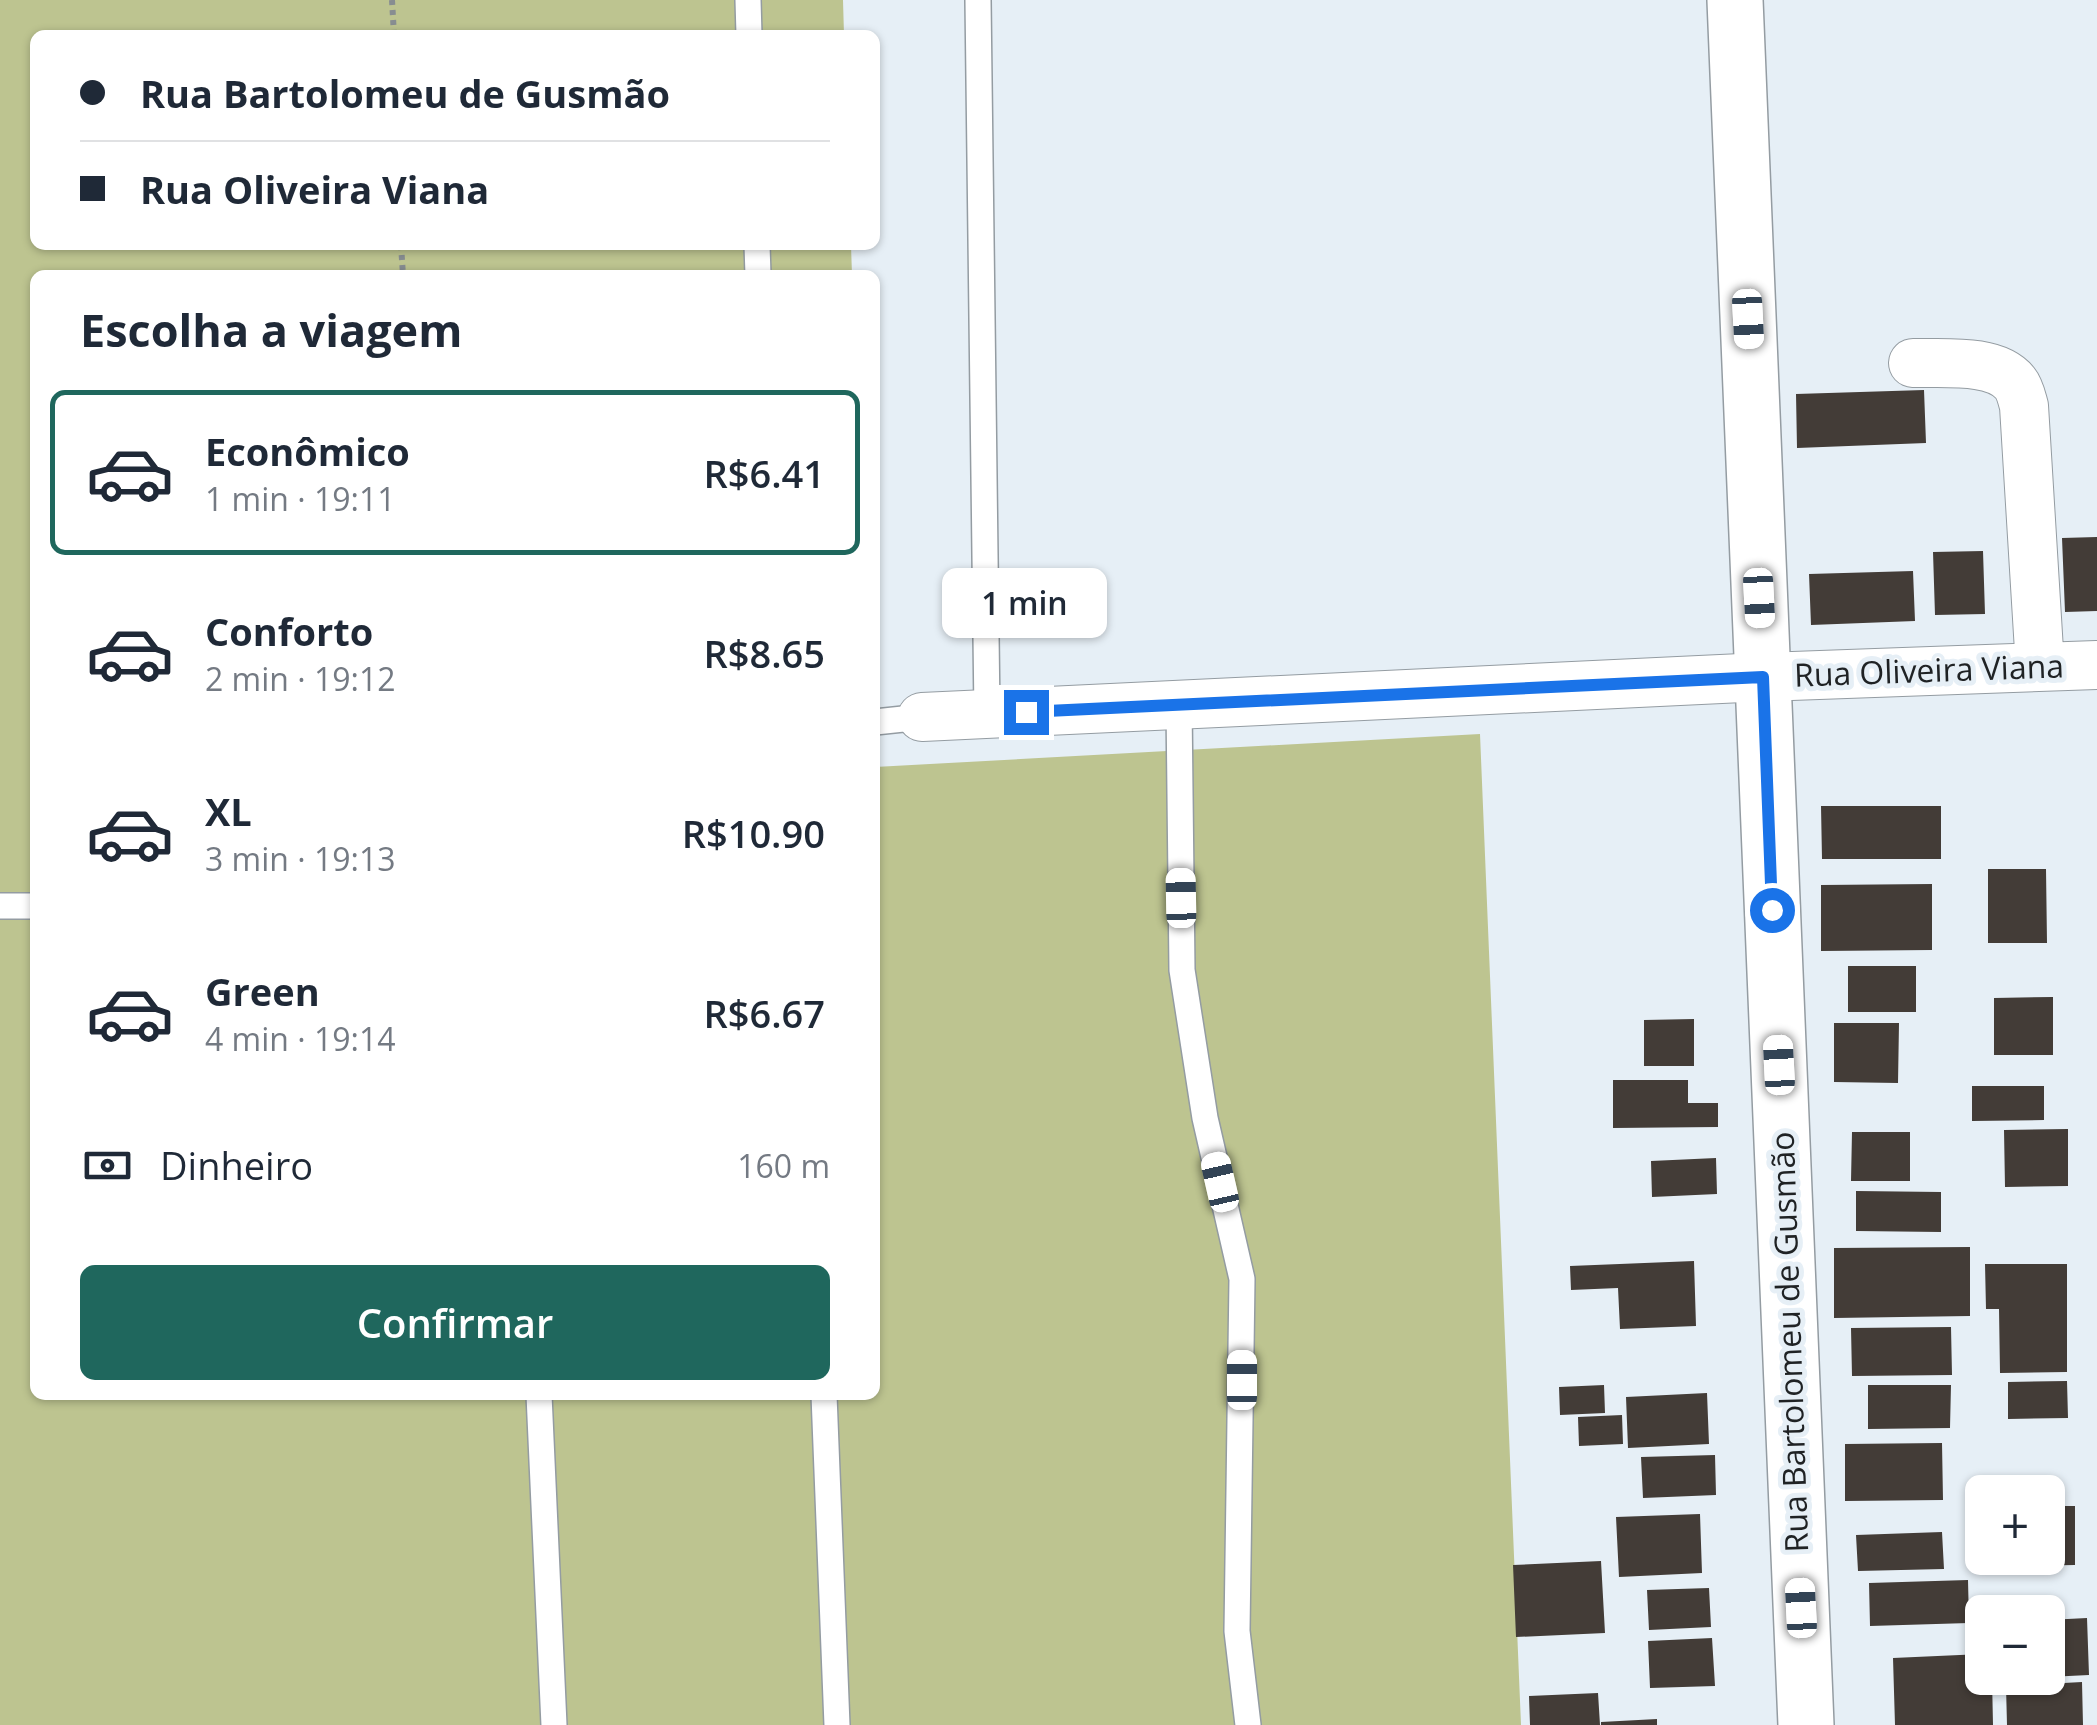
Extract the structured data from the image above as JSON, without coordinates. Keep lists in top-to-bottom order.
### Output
{
  "streets": {
    "main road": ["Rua Bartolomeu de Gusmão"],
    "street": ["Rua Oliveira Viana"]
  },
  "crossings": [
    ["Rua Oliveira Viana", "Rua Bartolomeu de Gusmão"]
  ],
  "page": {
    "banner": ["Rua Bartolomeu de Gusmão", "Rua Oliveira Viana"],
    "heading": "Escolha a viagem",
    "list": [
      {
        "name": "Econômico",
        "note": "1 min · 19:11",
        "value": "R$6.41"
      },
      {
        "name": "Conforto",
        "note": "2 min · 19:12",
        "value": "R$8.65"
      },
      {
        "name": "XL",
        "note": "3 min · 19:13",
        "value": "R$10.90"
      },
      {
        "name": "Green",
        "note": "4 min · 19:14",
        "value": "R$6.67"
      }
    ],
    "bubble": "1 min",
    "pay": ["Dinheiro", "160 m"],
    "buttons": "Confirmar",
    "map_buttons": ["+", "−"]
  }
}
